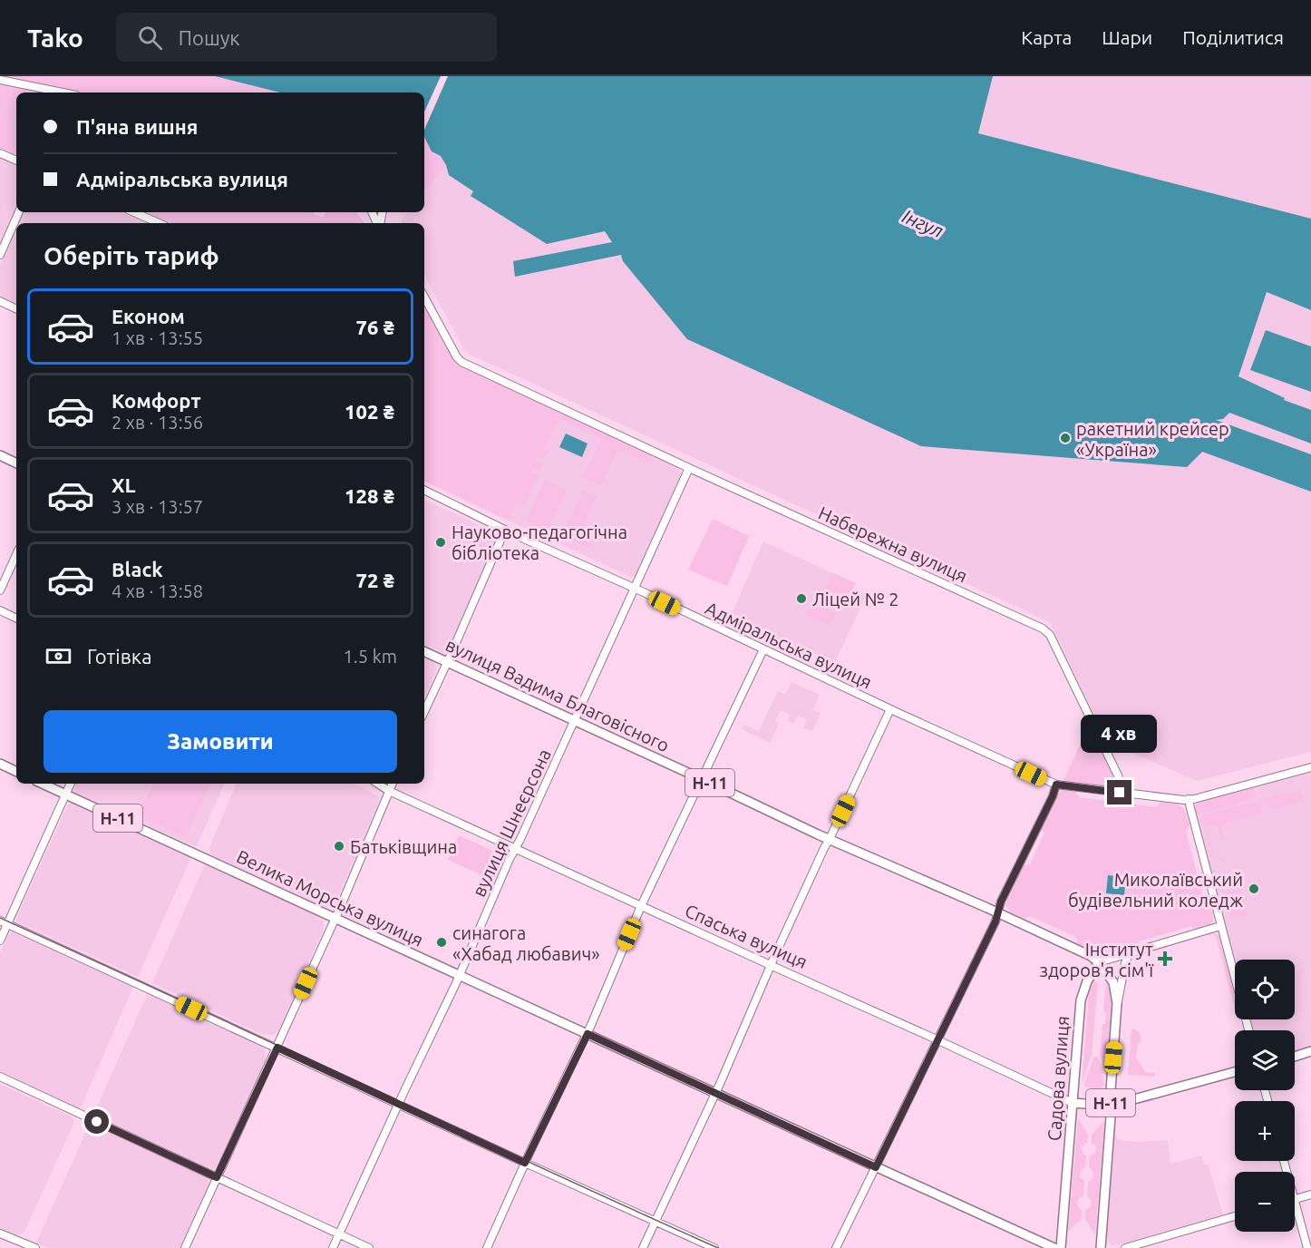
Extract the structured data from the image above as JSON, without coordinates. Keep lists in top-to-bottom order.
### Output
{
  "streets": {
    "main road": [
      "вулиця Вадима Благовісного",
      "Н-11",
      "Велика Морська вулиця",
      "Спаська вулиця",
      "Садова вулиця"
    ],
    "street": ["Набережна вулиця", "Адміральська вулиця", "вулиця Шнеєрсона"]
  },
  "crossings": [
    ["Набережна вулиця", "Адміральська вулиця"],
    ["Набережна вулиця", "вулиця Шнеєрсона"],
    ["Адміральська вулиця", "вулиця Шнеєрсона"],
    ["вулиця Вадима Благовісного", "Н-11"],
    ["вулиця Вадима Благовісного", "вулиця Шнеєрсона"],
    ["вулиця Вадима Благовісного", "Садова вулиця"],
    ["Н-11", "Спаська вулиця"],
    ["Н-11", "Садова вулиця"],
    ["вулиця Шнеєрсона", "Велика Морська вулиця"],
    ["вулиця Шнеєрсона", "Спаська вулиця"],
    ["Спаська вулиця", "Садова вулиця"]
  ],
  "water": ["Інгул"],
  "places": {
    "other": [
      "ракетний крейсер «Україна»",
      "Науково-педагогічна бібліотека",
      "Ліцей № 2",
      "Батьківщина",
      "Миколаївський будівельний коледж",
      "синагога «Хабад любавич»"
    ],
    "health": ["Інститут здоров'я сім'ї"]
  },
  "page": {
    "header": "Tako",
    "search": "Пошук",
    "nav": ["Карта", "Шари", "Поділитися"],
    "banner": ["П'яна вишня", "Адміральська вулиця"],
    "heading": "Оберіть тариф",
    "list": [
      {
        "name": "Економ",
        "note": "1 хв · 13:55",
        "value": "76 ₴"
      },
      {
        "name": "Комфорт",
        "note": "2 хв · 13:56",
        "value": "102 ₴"
      },
      {
        "name": "XL",
        "note": "3 хв · 13:57",
        "value": "128 ₴"
      },
      {
        "name": "Black",
        "note": "4 хв · 13:58",
        "value": "72 ₴"
      }
    ],
    "pay": ["Готівка", "1.5 km"],
    "buttons": "Замовити",
    "bubble": "4 хв",
    "map_buttons": ["+", "−"]
  }
}
